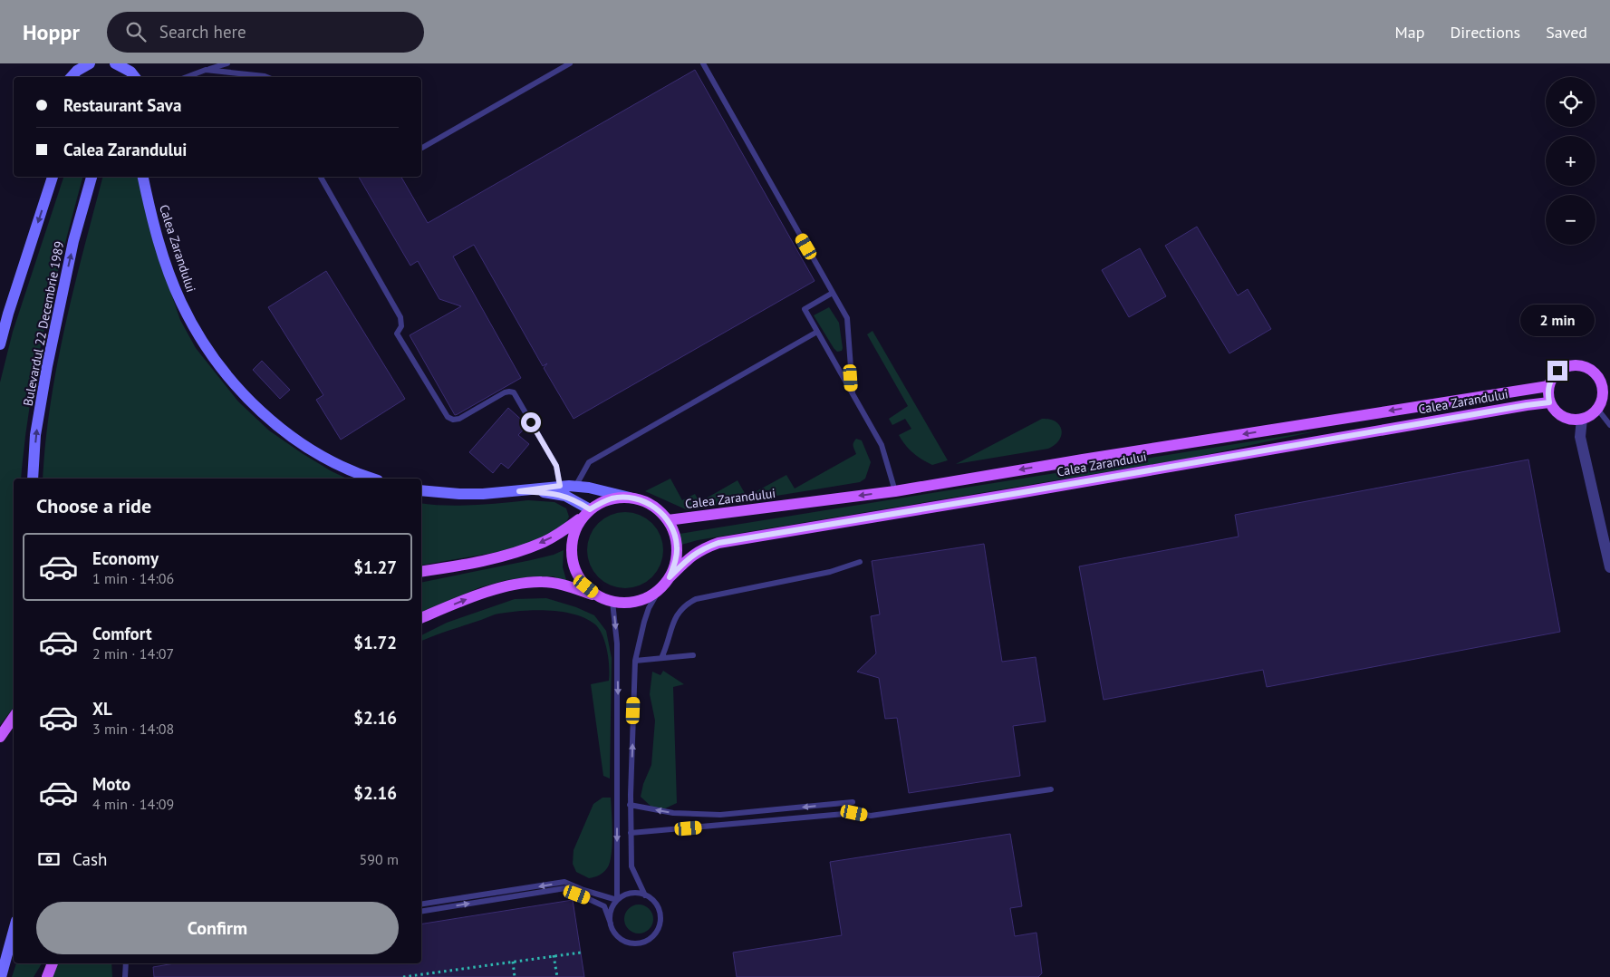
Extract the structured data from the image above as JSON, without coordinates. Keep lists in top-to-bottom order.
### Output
{
  "streets": {
    "main road": ["Calea Zarandului", "Bulevardul 22 Decembrie 1989"]
  },
  "page": {
    "header": "Hoppr",
    "search": "Search here",
    "nav": ["Map", "Directions", "Saved"],
    "map_buttons": ["+", "−"],
    "banner": ["Restaurant Sava", "Calea Zarandului"],
    "bubble": "2 min",
    "heading": "Choose a ride",
    "list": [
      {
        "name": "Economy",
        "note": "1 min · 14:06",
        "value": "$1.27"
      },
      {
        "name": "Comfort",
        "note": "2 min · 14:07",
        "value": "$1.72"
      },
      {
        "name": "XL",
        "note": "3 min · 14:08",
        "value": "$2.16"
      },
      {
        "name": "Moto",
        "note": "4 min · 14:09",
        "value": "$2.16"
      }
    ],
    "pay": ["Cash", "590 m"],
    "buttons": "Confirm"
  }
}
